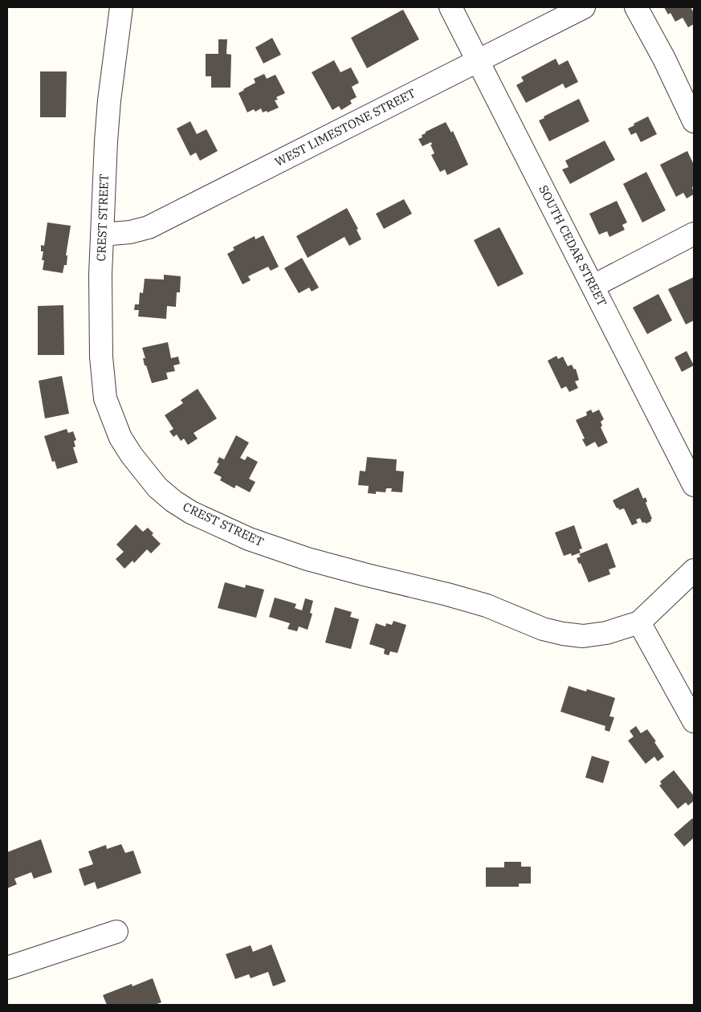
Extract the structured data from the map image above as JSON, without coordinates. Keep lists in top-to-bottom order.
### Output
{
  "streets": {
    "street": ["WEST LIMESTONE STREET", "CREST STREET", "SOUTH CEDAR STREET"]
  },
  "crossings": [
    ["WEST LIMESTONE STREET", "CREST STREET"],
    ["WEST LIMESTONE STREET", "SOUTH CEDAR STREET"]
  ]
}
